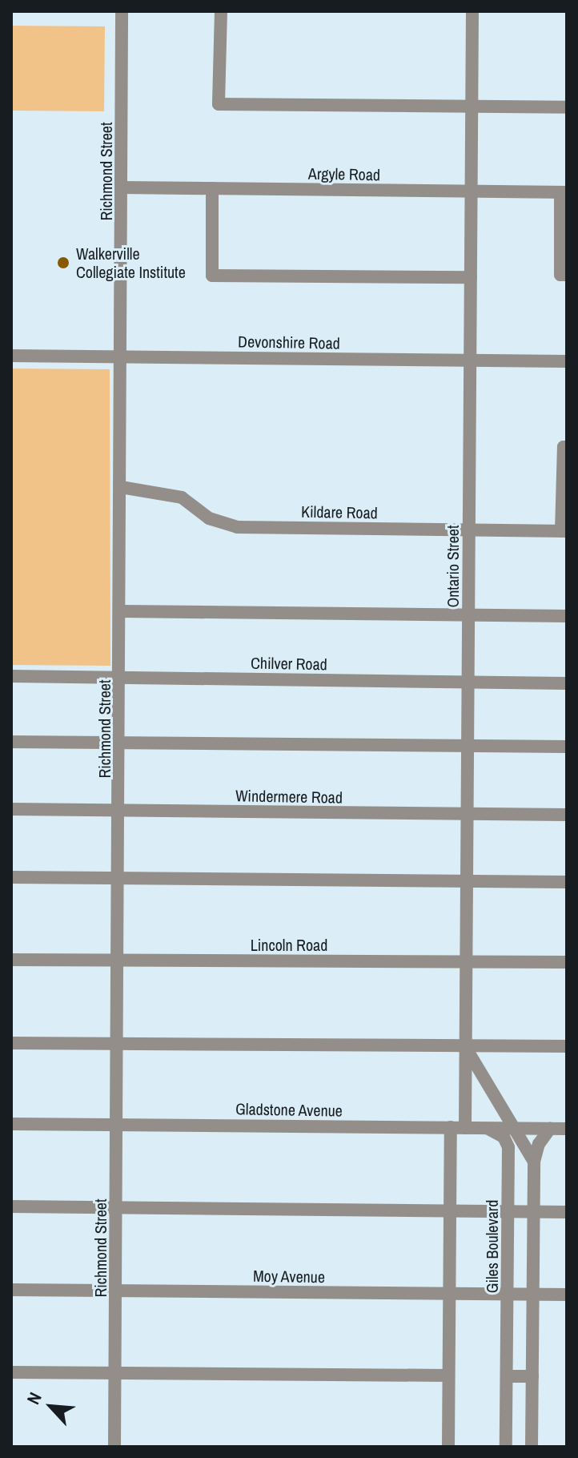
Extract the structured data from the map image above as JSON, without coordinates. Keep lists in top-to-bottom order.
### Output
{
  "streets": {
    "street": [
      "Richmond Street",
      "Argyle Road",
      "Devonshire Road",
      "Kildare Road",
      "Ontario Street",
      "Chilver Road",
      "Windermere Road",
      "Lincoln Road",
      "Gladstone Avenue",
      "Giles Boulevard",
      "Moy Avenue"
    ]
  },
  "crossings": [
    ["Richmond Street", "Argyle Road"],
    ["Richmond Street", "Devonshire Road"],
    ["Richmond Street", "Kildare Road"],
    ["Richmond Street", "Chilver Road"],
    ["Richmond Street", "Windermere Road"],
    ["Richmond Street", "Lincoln Road"],
    ["Richmond Street", "Gladstone Avenue"],
    ["Richmond Street", "Moy Avenue"],
    ["Argyle Road", "Ontario Street"],
    ["Devonshire Road", "Ontario Street"],
    ["Kildare Road", "Ontario Street"],
    ["Ontario Street", "Chilver Road"],
    ["Ontario Street", "Windermere Road"],
    ["Ontario Street", "Lincoln Road"],
    ["Ontario Street", "Gladstone Avenue"],
    ["Gladstone Avenue", "Giles Boulevard"],
    ["Giles Boulevard", "Moy Avenue"]
  ],
  "places": ["Walkerville Collegiate Institute"],
  "north": "top left"
}
